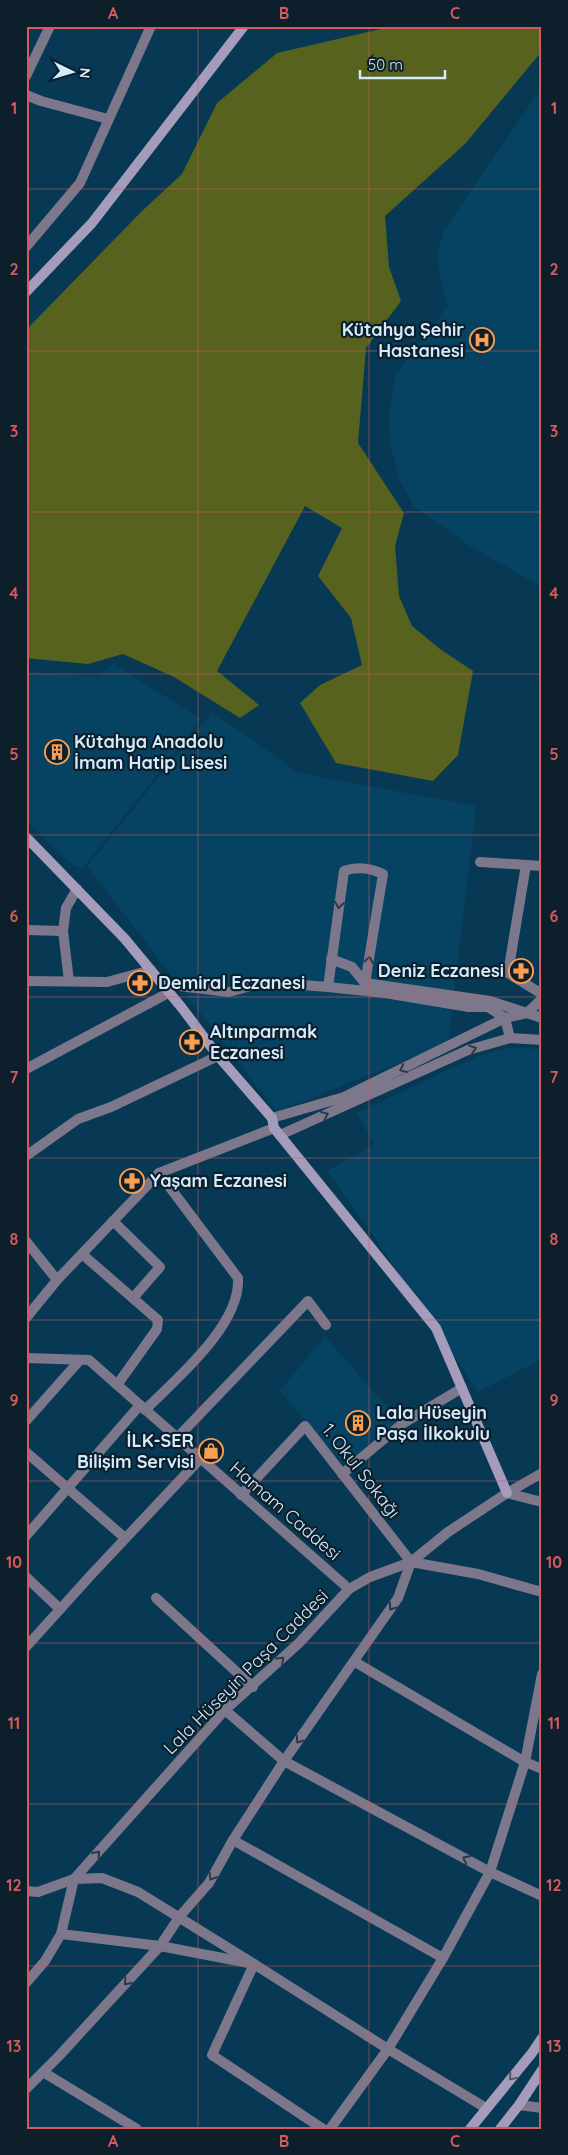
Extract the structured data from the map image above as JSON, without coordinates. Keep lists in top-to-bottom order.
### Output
{
  "streets": {
    "street": ["1. Okul Sokağı", "Hamam Caddesi", "Lala Hüseyin Paşa Caddesi"]
  },
  "crossings": [
    ["1. Okul Sokağı", "Hamam Caddesi"],
    ["1. Okul Sokağı", "Lala Hüseyin Paşa Caddesi"],
    ["Hamam Caddesi", "Lala Hüseyin Paşa Caddesi"]
  ],
  "places": {
    "hospital": ["Kütahya Şehir Hastanesi"],
    "building": ["Kütahya Anadolu İmam Hatip Lisesi", "Lala Hüseyin Paşa İlkokulu"],
    "pharmacy": [
      "Deniz Eczanesi",
      "Demiral Eczanesi",
      "Altınparmak Eczanesi",
      "Yaşam Eczanesi"
    ],
    "shop": ["İLK-SER Bilişim Servisi"]
  },
  "scale_bar": "50 m",
  "north": "right",
  "grid": {
    "columns": ["A", "B", "C"],
    "rows": [
      "1",
      "2",
      "3",
      "4",
      "5",
      "6",
      "7",
      "8",
      "9",
      "10",
      "11",
      "12",
      "13"
    ]
  }
}
